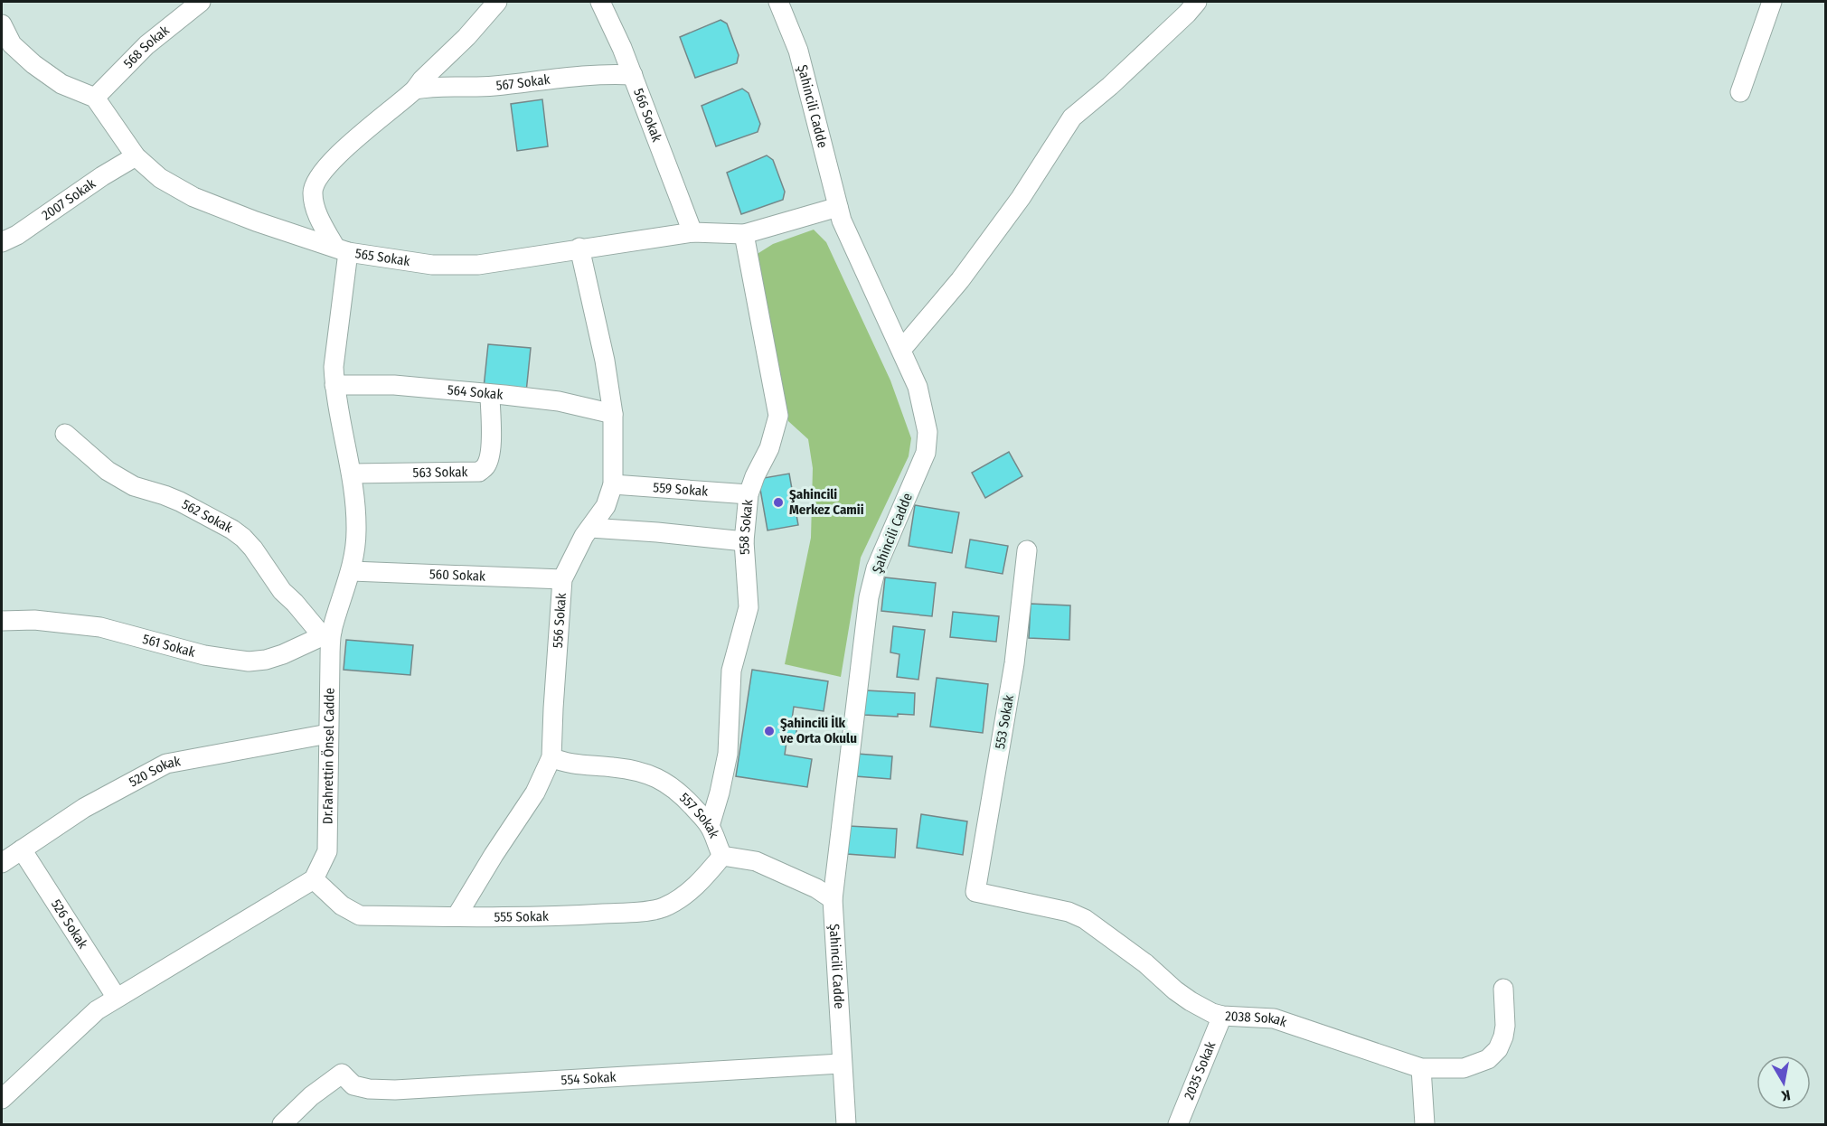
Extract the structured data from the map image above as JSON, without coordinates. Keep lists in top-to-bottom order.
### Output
{
  "streets": {
    "street": [
      "568 Sokak",
      "567 Sokak",
      "Şahincili Cadde",
      "566 Sokak",
      "2007 Sokak",
      "565 Sokak",
      "564 Sokak",
      "563 Sokak",
      "559 Sokak",
      "562 Sokak",
      "558 Sokak",
      "560 Sokak",
      "556 Sokak",
      "561 Sokak",
      "553 Sokak",
      "Dr.Fahrettin Önsel Cadde",
      "520 Sokak",
      "557 Sokak",
      "555 Sokak",
      "526 Sokak",
      "2038 Sokak",
      "2035 Sokak",
      "554 Sokak"
    ]
  },
  "crossings": [
    ["568 Sokak", "565 Sokak"],
    ["567 Sokak", "566 Sokak"],
    ["Şahincili Cadde", "565 Sokak"],
    ["Şahincili Cadde", "557 Sokak"],
    ["Şahincili Cadde", "554 Sokak"],
    ["566 Sokak", "565 Sokak"],
    ["2007 Sokak", "565 Sokak"],
    ["565 Sokak", "558 Sokak"],
    ["565 Sokak", "556 Sokak"],
    ["565 Sokak", "Dr.Fahrettin Önsel Cadde"],
    ["564 Sokak", "563 Sokak"],
    ["564 Sokak", "556 Sokak"],
    ["564 Sokak", "Dr.Fahrettin Önsel Cadde"],
    ["563 Sokak", "Dr.Fahrettin Önsel Cadde"],
    ["559 Sokak", "558 Sokak"],
    ["559 Sokak", "556 Sokak"],
    ["562 Sokak", "561 Sokak"],
    ["562 Sokak", "Dr.Fahrettin Önsel Cadde"],
    ["558 Sokak", "557 Sokak"],
    ["560 Sokak", "556 Sokak"],
    ["560 Sokak", "Dr.Fahrettin Önsel Cadde"],
    ["556 Sokak", "557 Sokak"],
    ["556 Sokak", "555 Sokak"],
    ["561 Sokak", "Dr.Fahrettin Önsel Cadde"],
    ["553 Sokak", "2038 Sokak"],
    ["Dr.Fahrettin Önsel Cadde", "520 Sokak"],
    ["Dr.Fahrettin Önsel Cadde", "555 Sokak"],
    ["520 Sokak", "526 Sokak"],
    ["557 Sokak", "555 Sokak"],
    ["2038 Sokak", "2035 Sokak"]
  ],
  "places": ["Şahincili Merkez Camii", "Şahincili İlk ve Orta Okulu"],
  "north": "bottom"
}
